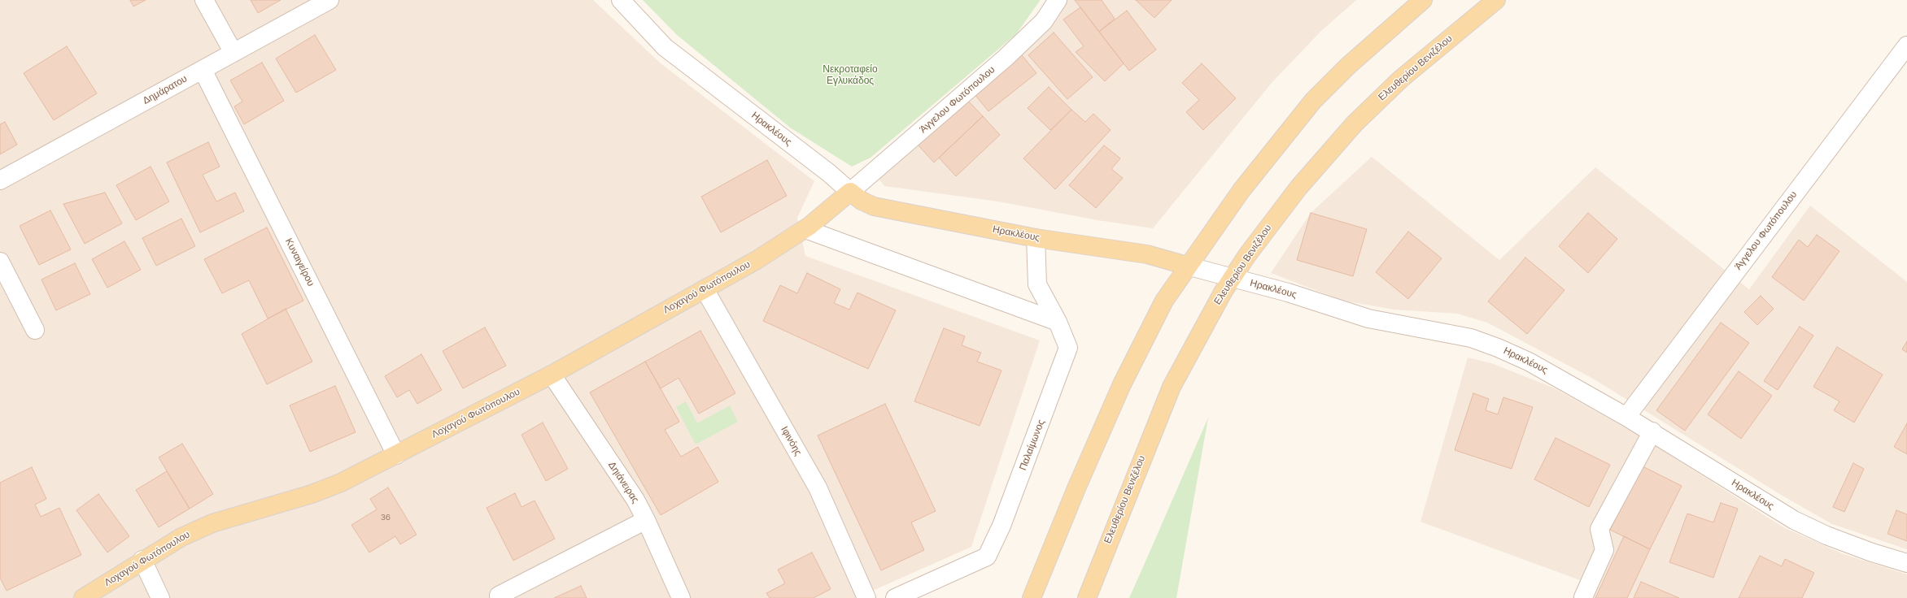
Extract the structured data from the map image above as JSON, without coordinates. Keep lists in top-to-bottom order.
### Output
{
  "streets": {
    "main road": ["Ελευθερίου Βενιζέλου", "Ηρακλέους", "Λοχαγού Φωτόπουλου"],
    "street": [
      "Δημάρατου",
      "Άγγελου Φωτόπουλου",
      "Κυναιγείρου",
      "Ιφινόης",
      "Παλαίμωνος",
      "Δηιάνειρας"
    ]
  },
  "crossings": [
    ["Ελευθερίου Βενιζέλου", "Ηρακλέους"],
    ["Δημάρατου", "Κυναιγείρου"],
    ["Άγγελου Φωτόπουλου", "Ηρακλέους"],
    ["Άγγελου Φωτόπουλου", "Λοχαγού Φωτόπουλου"],
    ["Ηρακλέους", "Λοχαγού Φωτόπουλου"],
    ["Ηρακλέους", "Παλαίμωνος"],
    ["Κυναιγείρου", "Λοχαγού Φωτόπουλου"],
    ["Λοχαγού Φωτόπουλου", "Ιφινόης"],
    ["Λοχαγού Φωτόπουλου", "Δηιάνειρας"]
  ],
  "parks": ["Νεκροταφείο Εγλυκάδος"],
  "house_numbers": ["36"]
}
